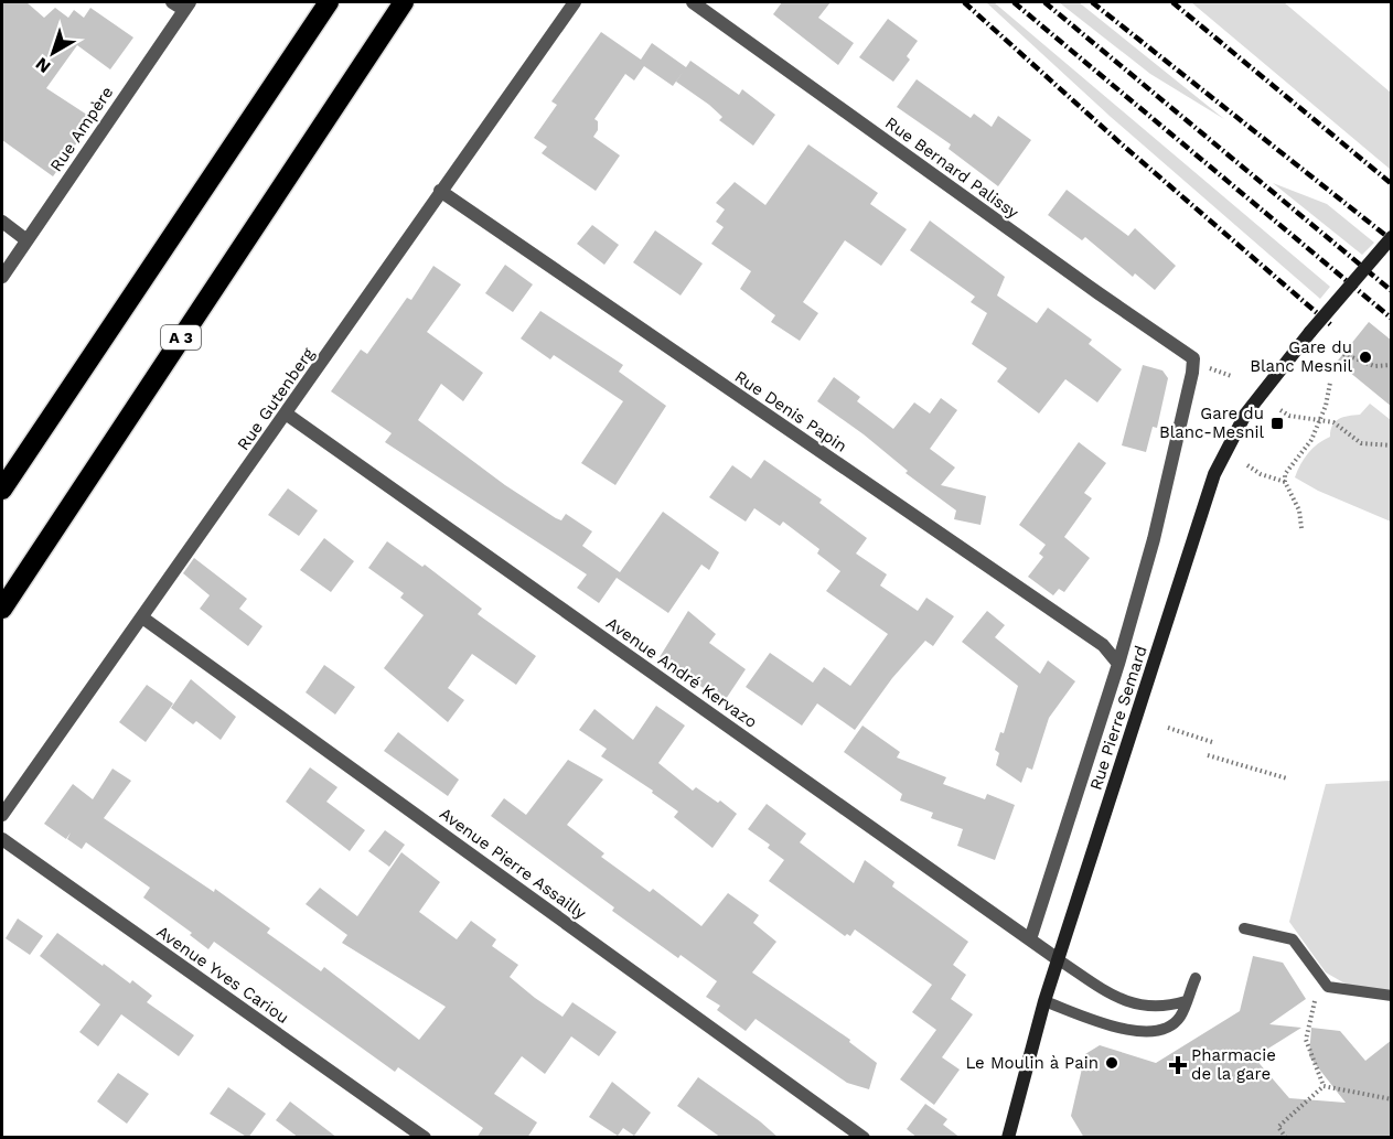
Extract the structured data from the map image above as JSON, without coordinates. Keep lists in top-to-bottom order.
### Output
{
  "streets": {
    "highway": ["A 3"],
    "main road": ["Rue Pierre Semard"],
    "street": [
      "Rue Ampère",
      "Rue Bernard Palissy",
      "Rue Gutenberg",
      "Rue Denis Papin",
      "Avenue André Kervazo",
      "Avenue Pierre Assailly",
      "Avenue Yves Cariou"
    ]
  },
  "crossings": [
    ["Rue Bernard Palissy", "Rue Pierre Semard"],
    ["Rue Gutenberg", "Rue Denis Papin"],
    ["Rue Gutenberg", "Avenue André Kervazo"],
    ["Rue Gutenberg", "Avenue Pierre Assailly"],
    ["Rue Denis Papin", "Rue Pierre Semard"],
    ["Avenue André Kervazo", "Rue Pierre Semard"]
  ],
  "places": {
    "other": ["Gare du Blanc Mesnil", "Le Moulin à Pain"],
    "transit": ["Gare du Blanc-Mesnil"],
    "health": ["Pharmacie de la gare"]
  },
  "north": "bottom left"
}
